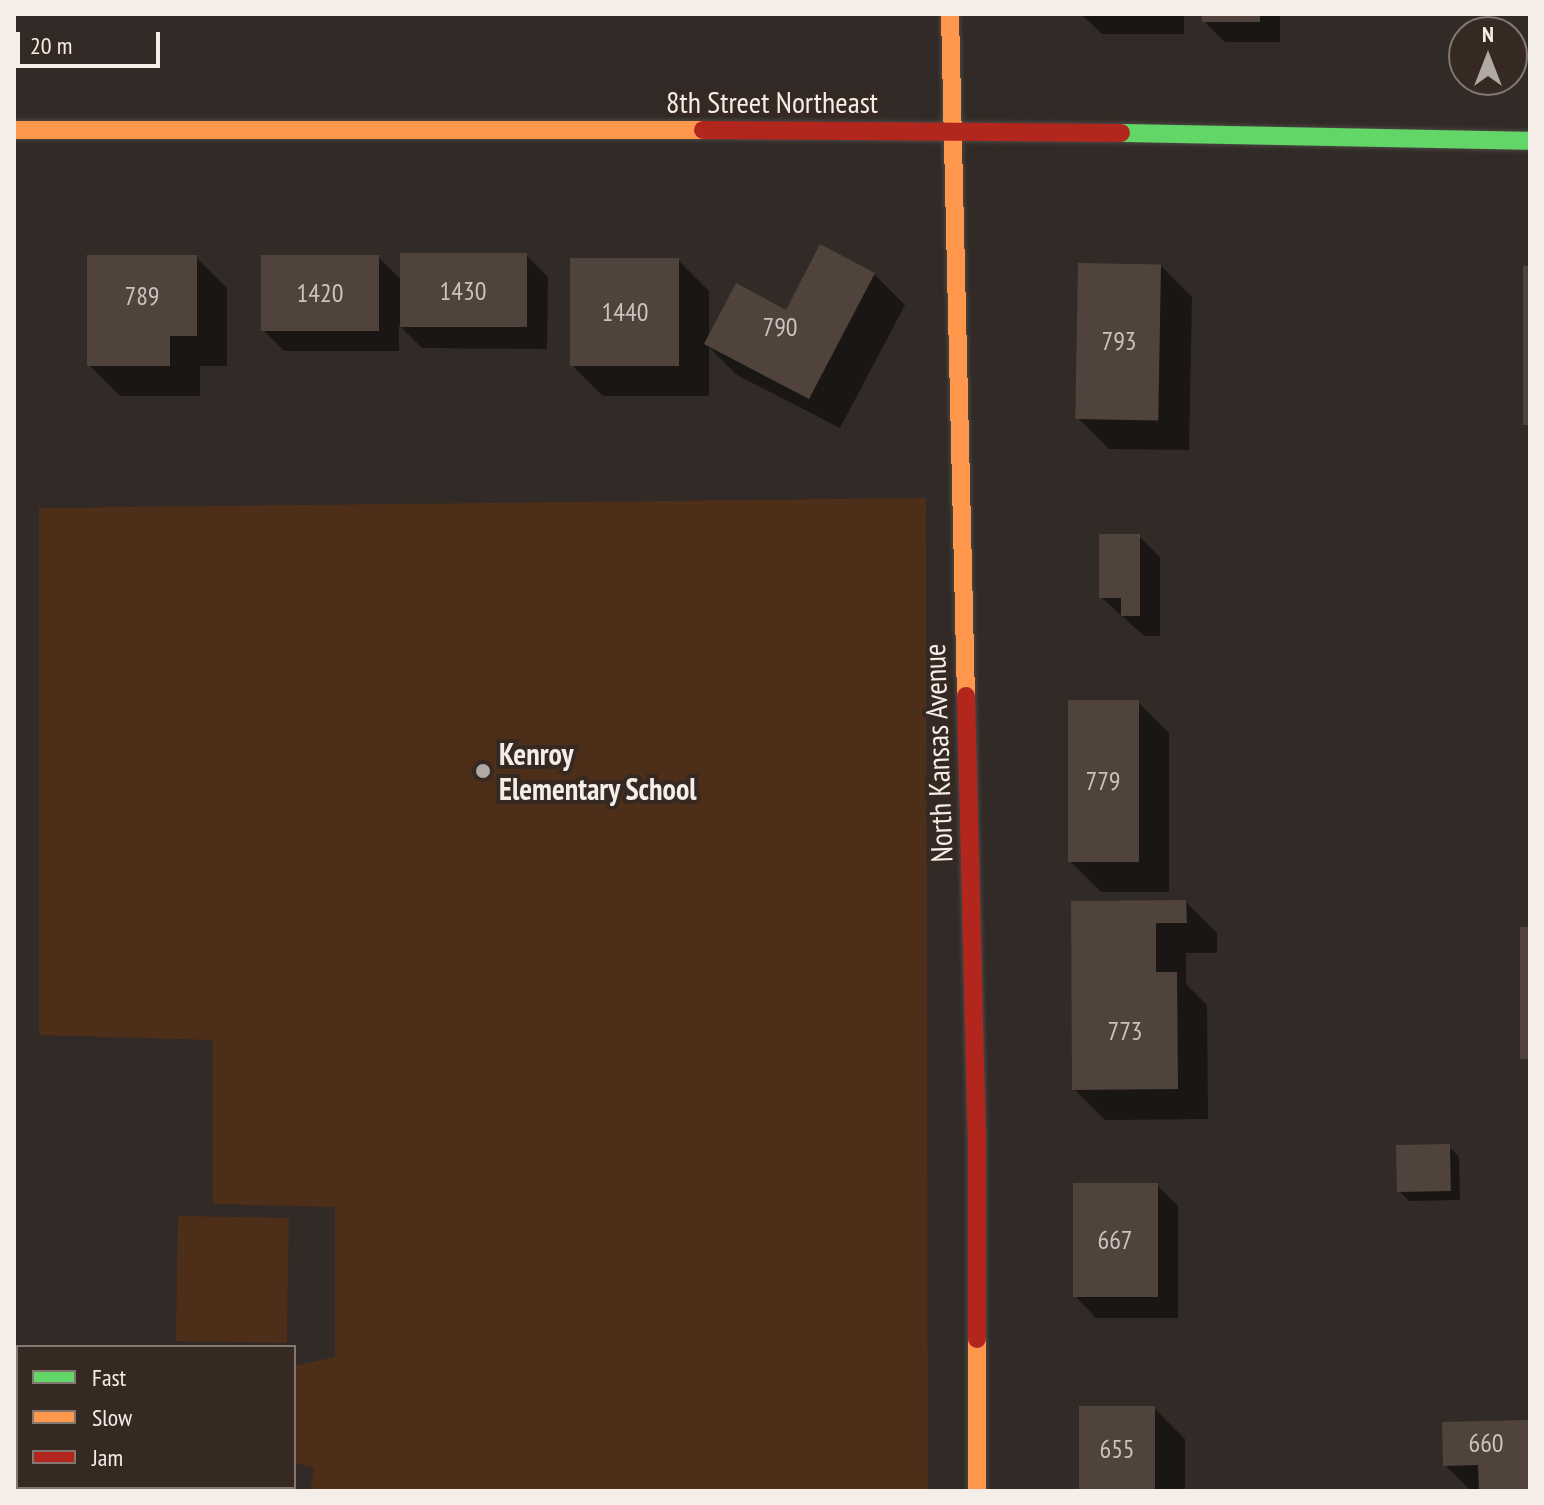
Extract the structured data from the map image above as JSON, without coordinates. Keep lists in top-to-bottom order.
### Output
{
  "streets": {
    "street": ["8th Street Northeast", "North Kansas Avenue"]
  },
  "crossings": [
    ["8th Street Northeast", "North Kansas Avenue"]
  ],
  "places": ["Kenroy Elementary School"],
  "house_numbers": [
    "1430",
    "1420",
    "789",
    "1440",
    "790",
    "793",
    "779",
    "773",
    "667",
    "660",
    "655"
  ],
  "legend": ["Fast", "Slow", "Jam"],
  "scale_bar": "20 m",
  "north": "top"
}
